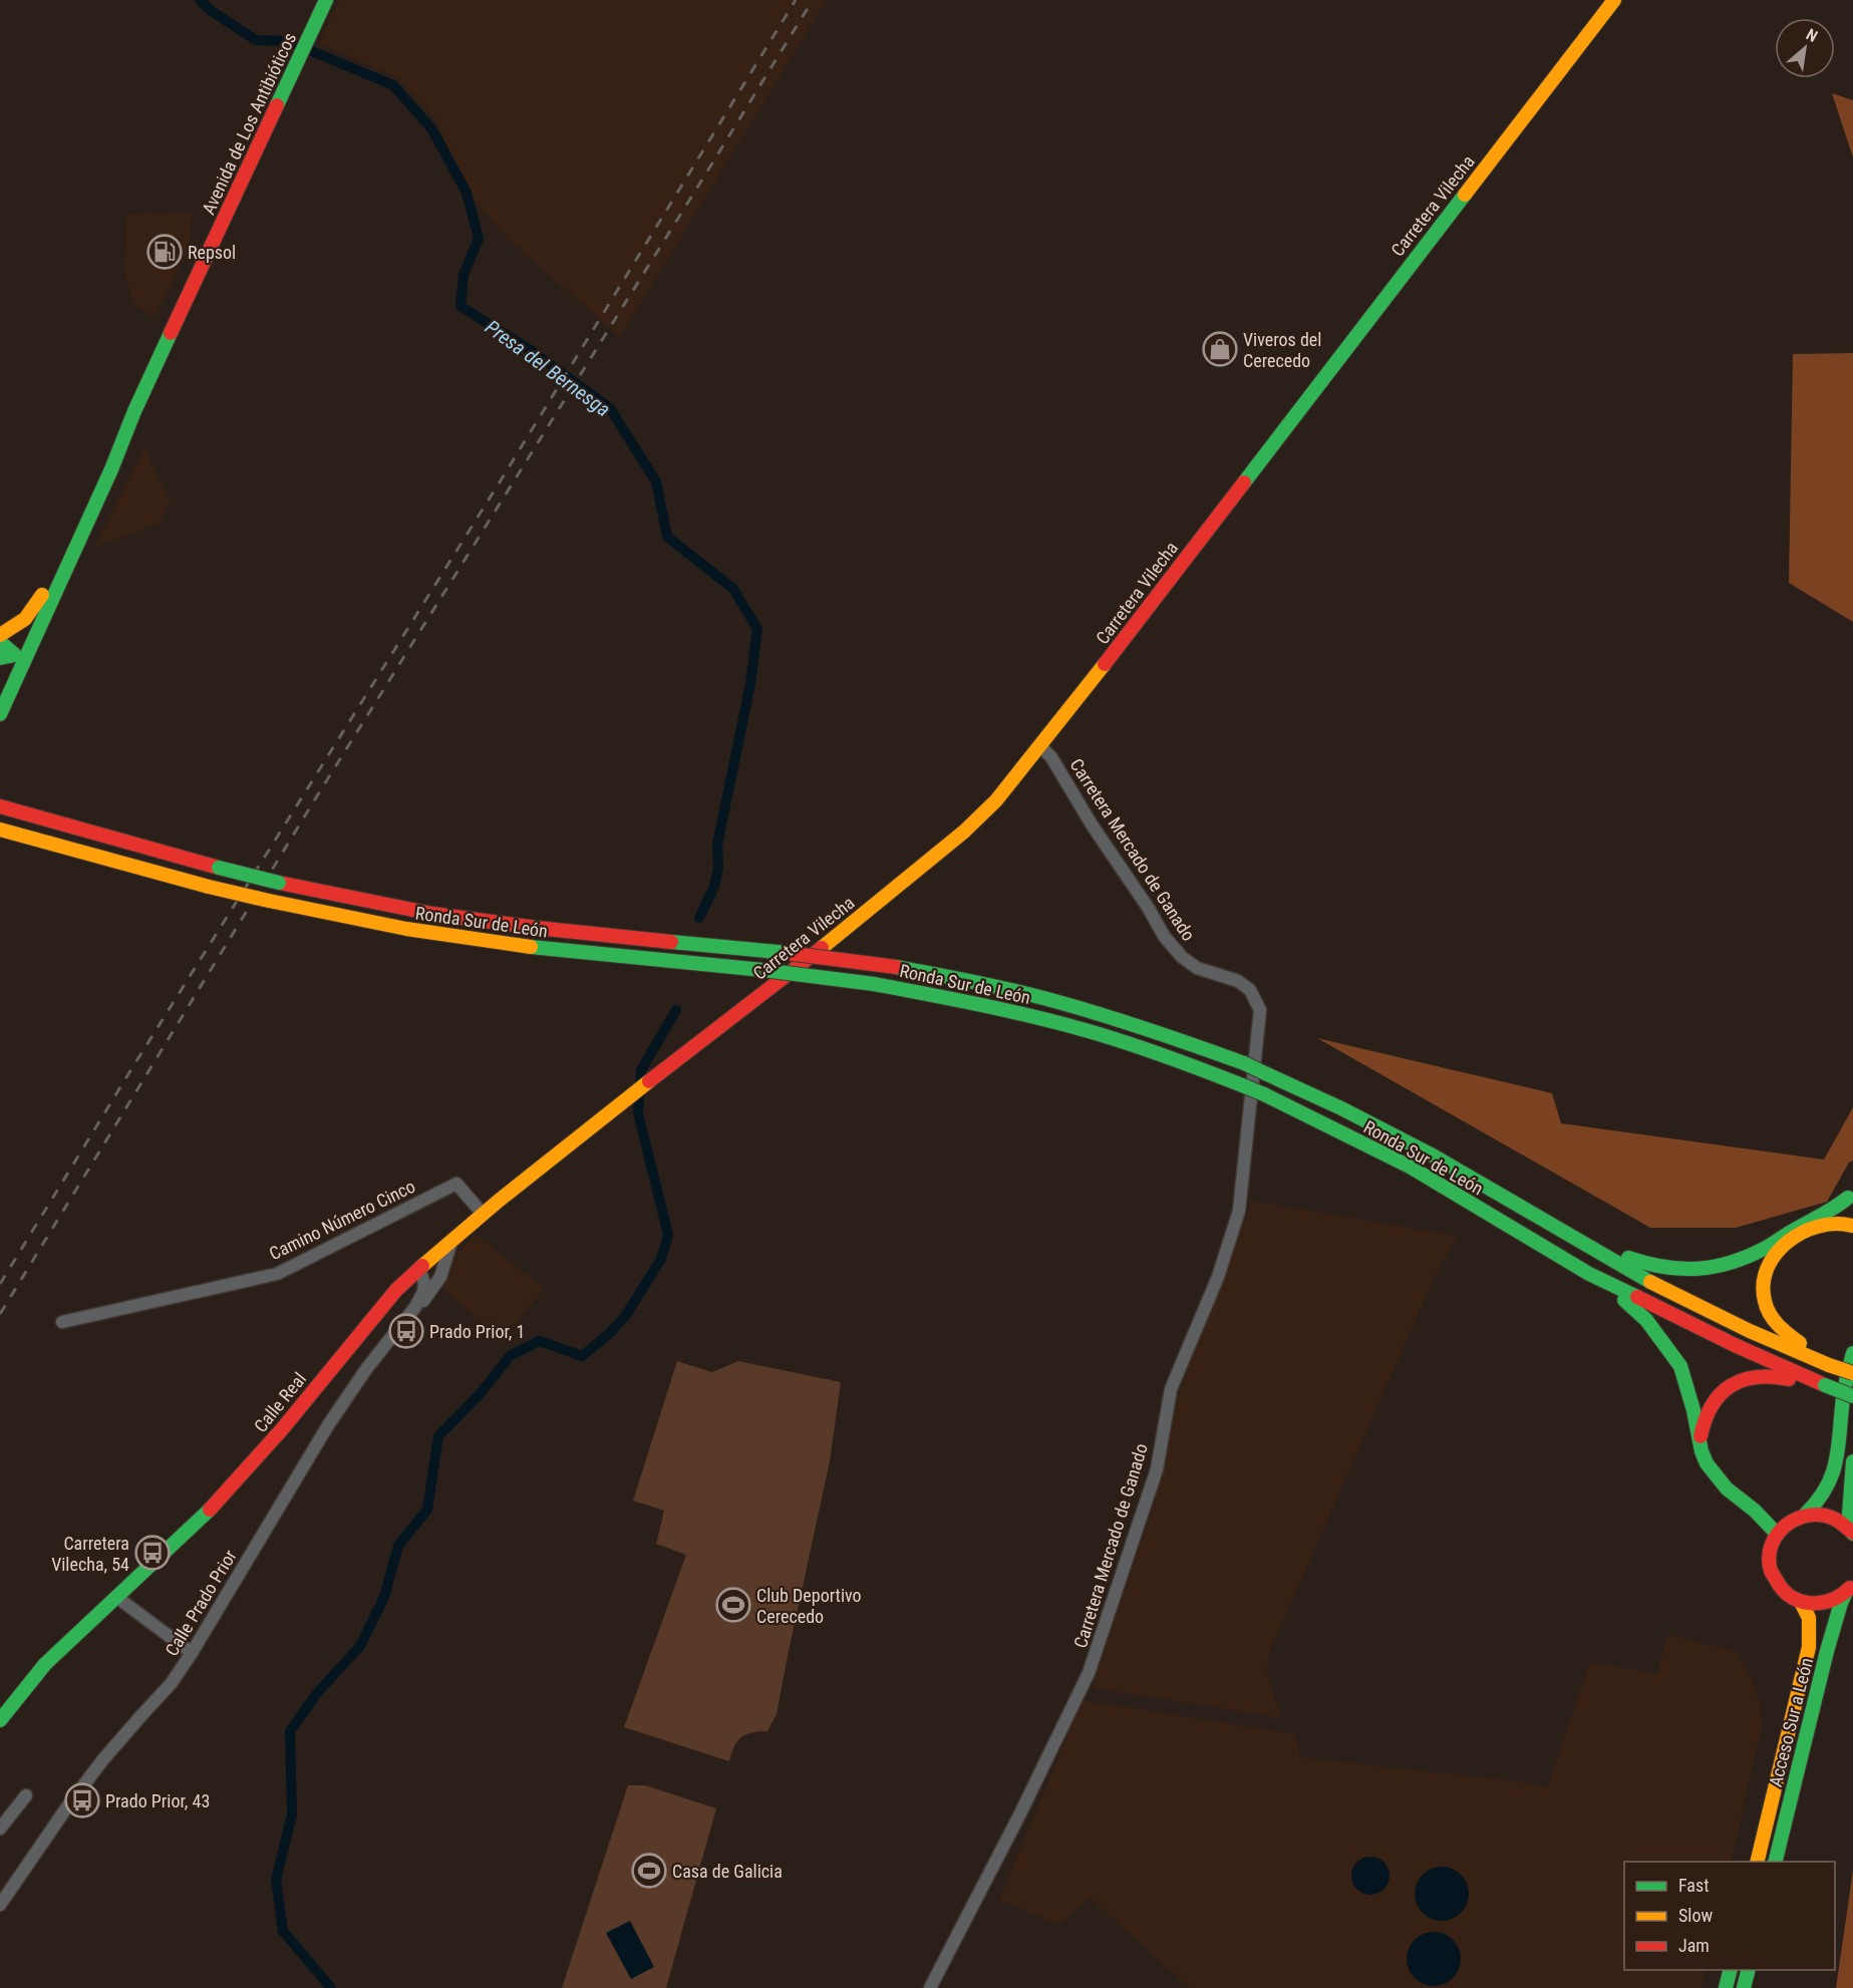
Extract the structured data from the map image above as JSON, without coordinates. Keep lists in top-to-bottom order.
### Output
{
  "streets": {
    "main road": [
      "Avenida de Los Antibióticos",
      "Carretera Vilecha",
      "Ronda Sur de León",
      "Calle Real",
      "Acceso Sur a León"
    ],
    "street": ["Carretera Mercado de Ganado", "Camino Número Cinco", "Calle Prado Prior"]
  },
  "crossings": [
    ["Carretera Vilecha", "Carretera Mercado de Ganado"],
    ["Carretera Vilecha", "Calle Real"],
    ["Camino Número Cinco", "Calle Real"],
    ["Calle Real", "Calle Prado Prior"]
  ],
  "water": ["Presa del Bernesga"],
  "places": {
    "fuel station": ["Repsol"],
    "shop": ["Viveros del Cerecedo"],
    "bus stop": ["Prado Prior, 1", "Carretera Vilecha, 54", "Prado Prior, 43"],
    "sports": ["Club Deportivo Cerecedo", "Casa de Galicia"]
  },
  "legend": ["Fast", "Slow", "Jam"],
  "north": "top right"
}
